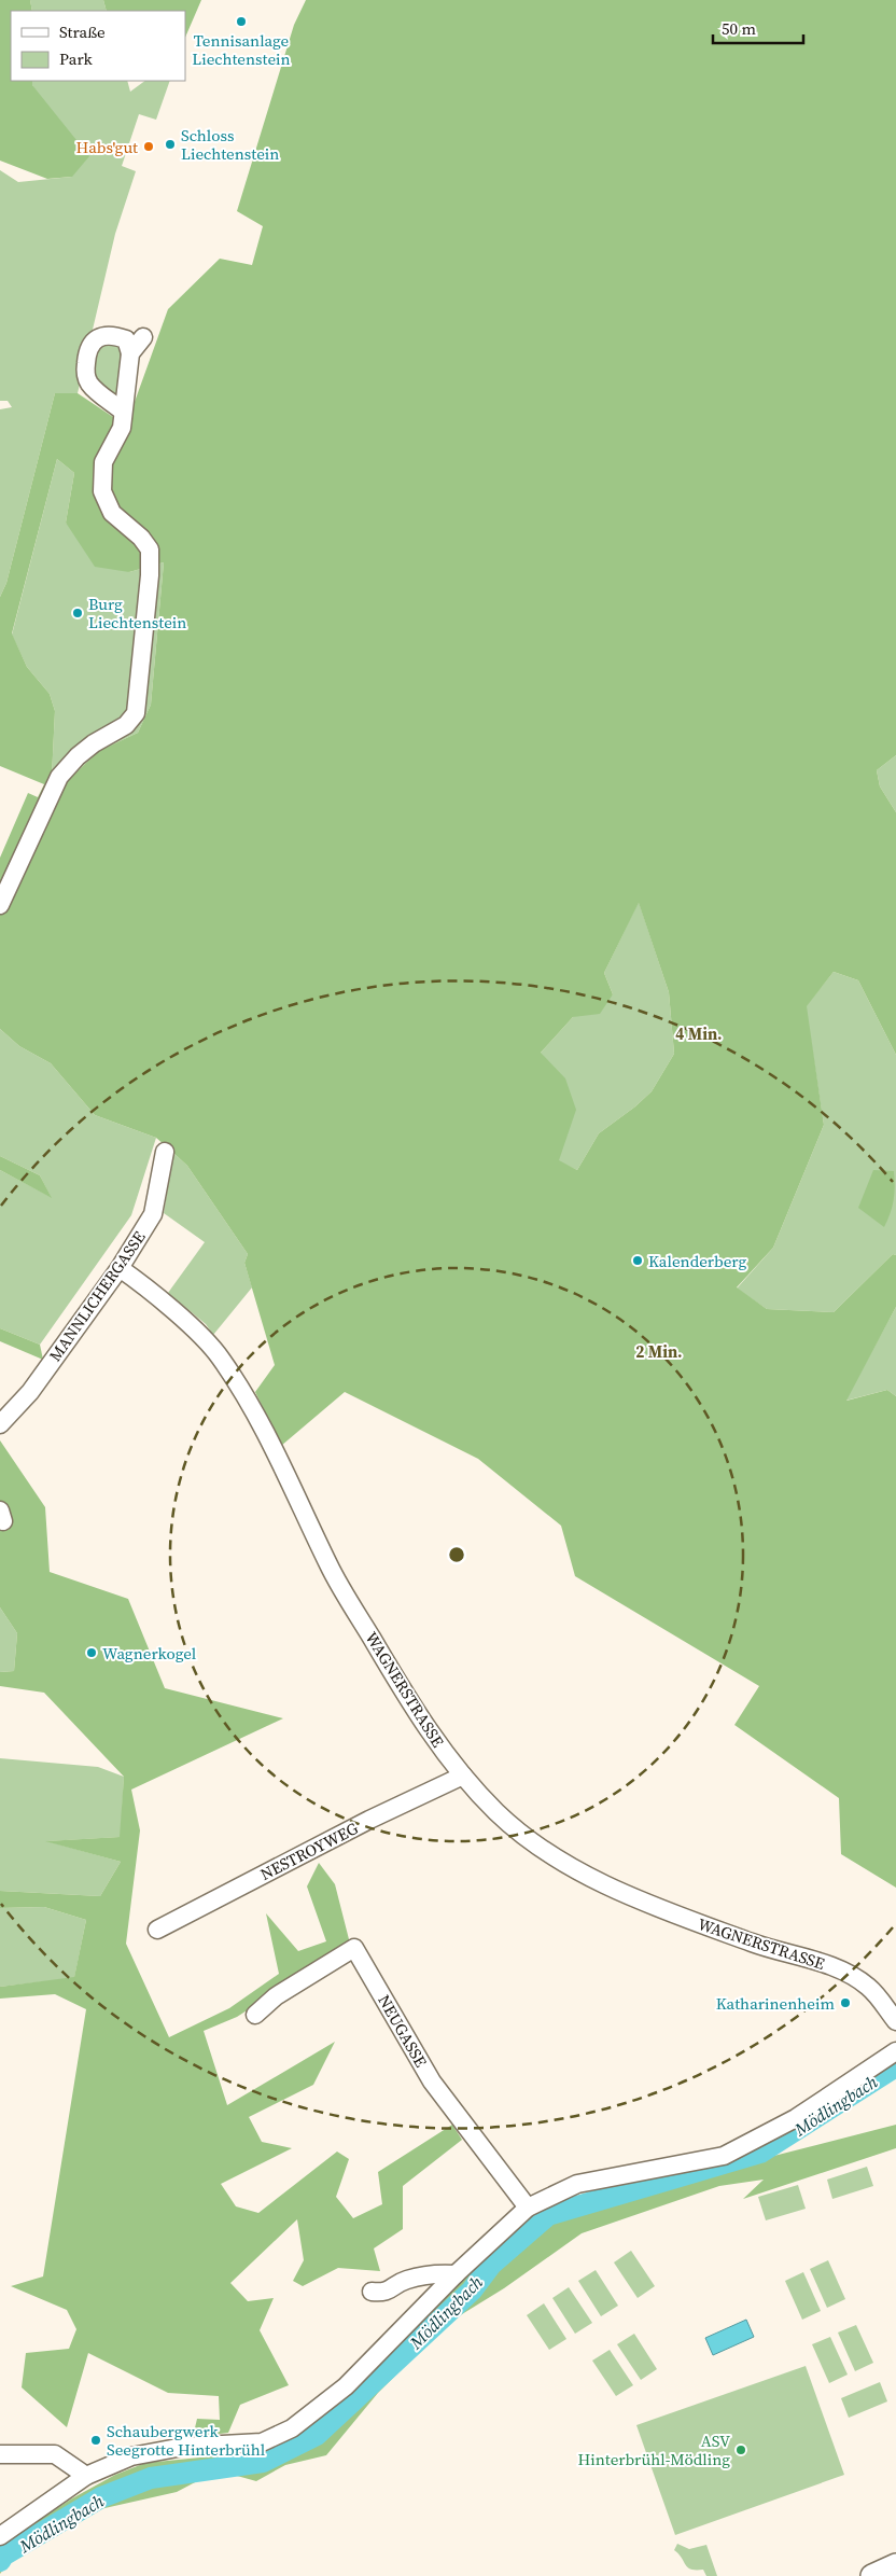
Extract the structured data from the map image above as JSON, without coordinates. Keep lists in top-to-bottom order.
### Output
{
  "streets": {
    "street": [
      "MANNLICHERGASSE",
      "WAGNERSTRASSE",
      "NESTROYWEG",
      "NEUGASSE"
    ]
  },
  "crossings": [
    ["MANNLICHERGASSE", "WAGNERSTRASSE"],
    ["WAGNERSTRASSE", "NESTROYWEG"]
  ],
  "water": ["Mödlingbach"],
  "places": [
    "Tennisanlage Liechtenstein",
    "Schloss Liechtenstein",
    "Habs'gut",
    "Burg Liechtenstein",
    "Kalenderberg",
    "Wagnerkogel",
    "Katharinenheim",
    "Schaubergwerk Seegrotte Hinterbrühl",
    "ASV Hinterbrühl-Mödling"
  ],
  "legend": ["Straße", "Park"],
  "scale_bar": "50 m",
  "rings": ["4 Min.", "2 Min."]
}
